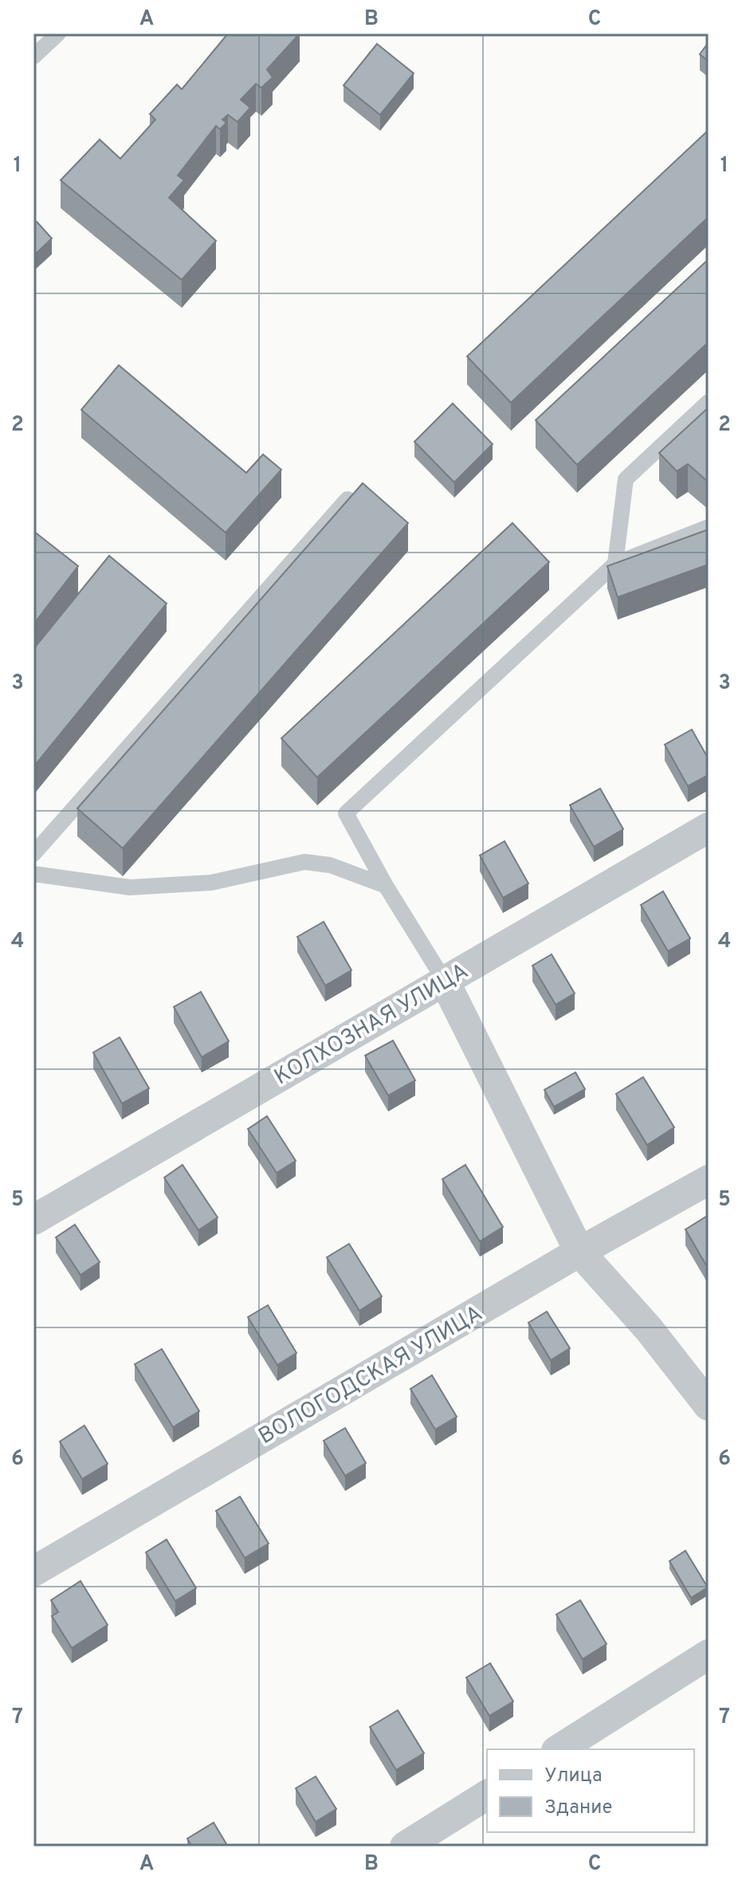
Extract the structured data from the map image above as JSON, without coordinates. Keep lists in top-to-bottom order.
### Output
{
  "streets": {
    "street": ["КОЛХОЗНАЯ УЛИЦА", "ВОЛОГОДСКАЯ УЛИЦА"]
  },
  "legend": ["Улица", "Здание"],
  "grid": {
    "columns": ["A", "B", "C"],
    "rows": [
      "1",
      "2",
      "3",
      "4",
      "5",
      "6",
      "7"
    ]
  }
}
